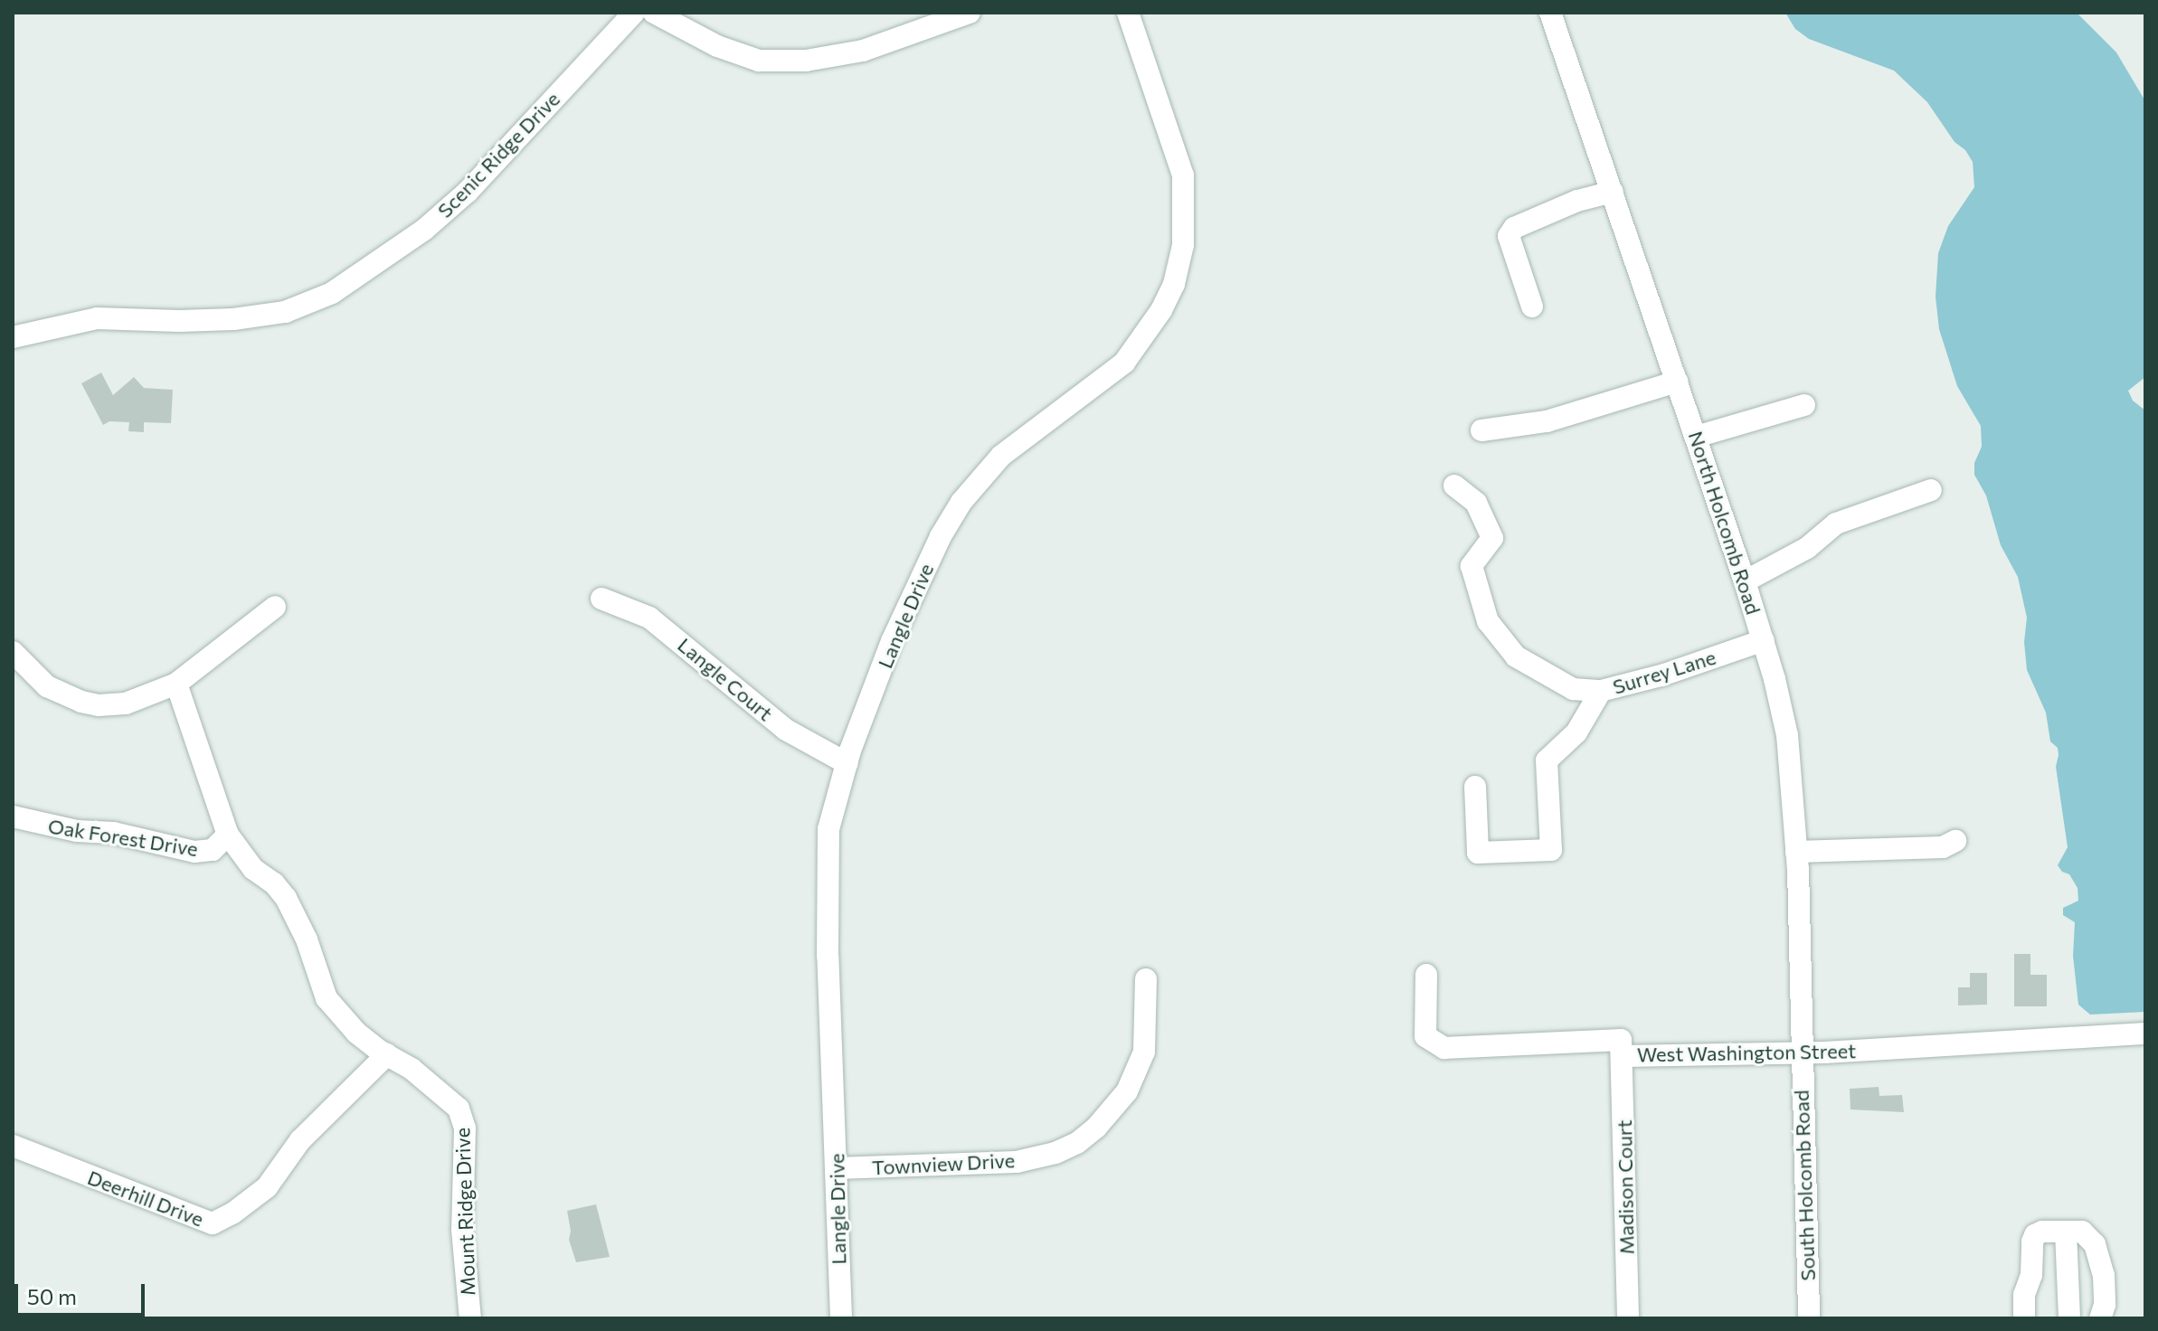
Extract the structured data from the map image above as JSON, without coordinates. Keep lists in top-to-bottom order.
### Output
{
  "streets": {
    "street": [
      "Scenic Ridge Drive",
      "North Holcomb Road",
      "Langle Drive",
      "Surrey Lane",
      "Langle Court",
      "Oak Forest Drive",
      "West Washington Street",
      "Townview Drive",
      "South Holcomb Road",
      "Madison Court",
      "Deerhill Drive",
      "Mount Ridge Drive"
    ]
  },
  "crossings": [
    ["North Holcomb Road", "Surrey Lane"],
    ["North Holcomb Road", "West Washington Street"],
    ["North Holcomb Road", "South Holcomb Road"],
    ["Langle Drive", "Langle Court"],
    ["Langle Drive", "Townview Drive"],
    ["Oak Forest Drive", "Deerhill Drive"],
    ["Oak Forest Drive", "Mount Ridge Drive"],
    ["West Washington Street", "South Holcomb Road"],
    ["West Washington Street", "Madison Court"],
    ["Deerhill Drive", "Mount Ridge Drive"]
  ],
  "scale_bar": "50 m"
}
